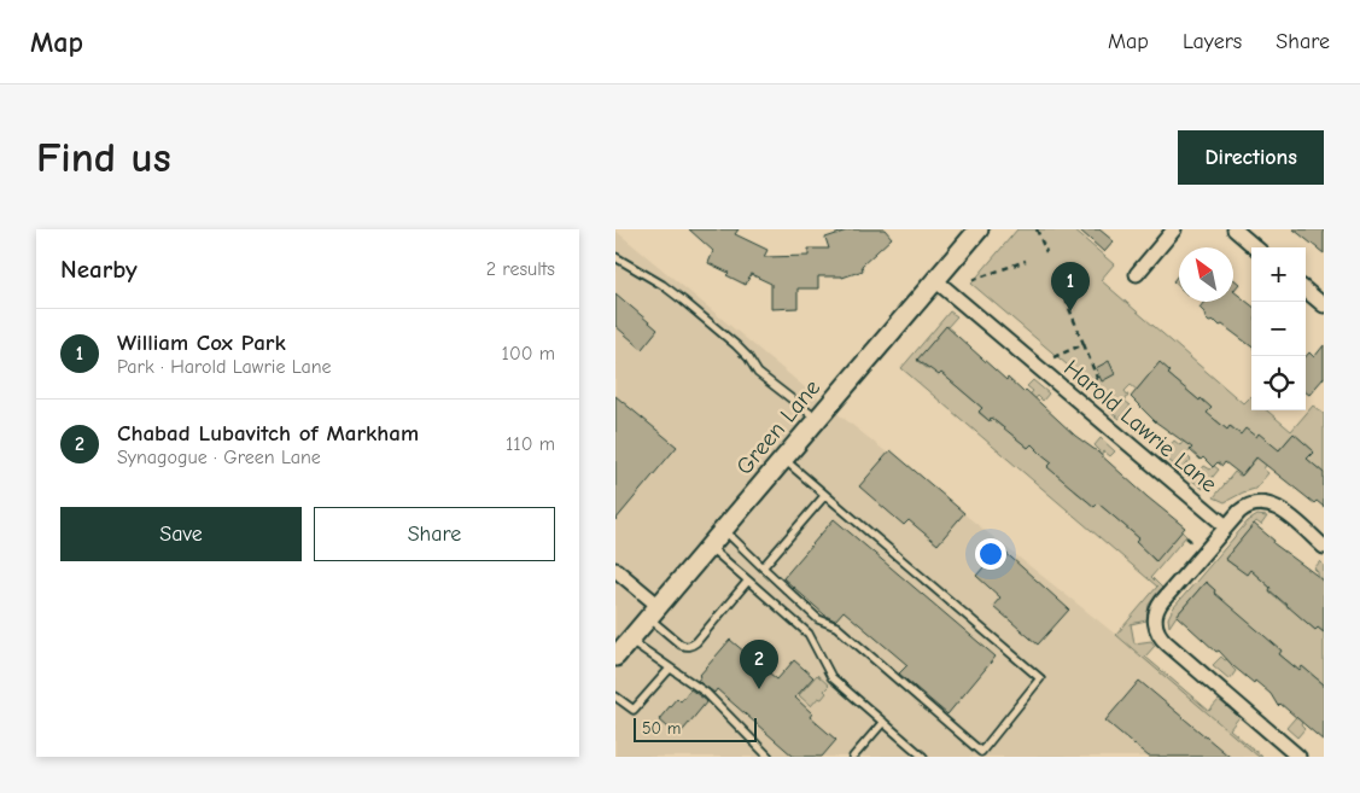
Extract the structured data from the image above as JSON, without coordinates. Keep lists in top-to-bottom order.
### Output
{
  "streets": {
    "street": ["Harold Lawrie Lane", "Green Lane"]
  },
  "crossings": [
    ["Harold Lawrie Lane", "Green Lane"]
  ],
  "scale_bar": "50 m",
  "north": "top left",
  "page": {
    "header": "Map",
    "nav": ["Map", "Layers", "Share"],
    "buttons": [
      "Directions",
      ["Save", "Share"]
    ],
    "title": "Find us",
    "heading": ["Nearby", "2 results"],
    "map_buttons": ["+", "−"],
    "pins": ["1", "2"],
    "list": [
      {
        "mark": "1",
        "name": "William Cox Park",
        "note": "Park · Harold Lawrie Lane",
        "value": "100 m"
      },
      {
        "mark": "2",
        "name": "Chabad Lubavitch of Markham",
        "note": "Synagogue · Green Lane",
        "value": "110 m"
      }
    ],
    "scale": "50 m"
  }
}
